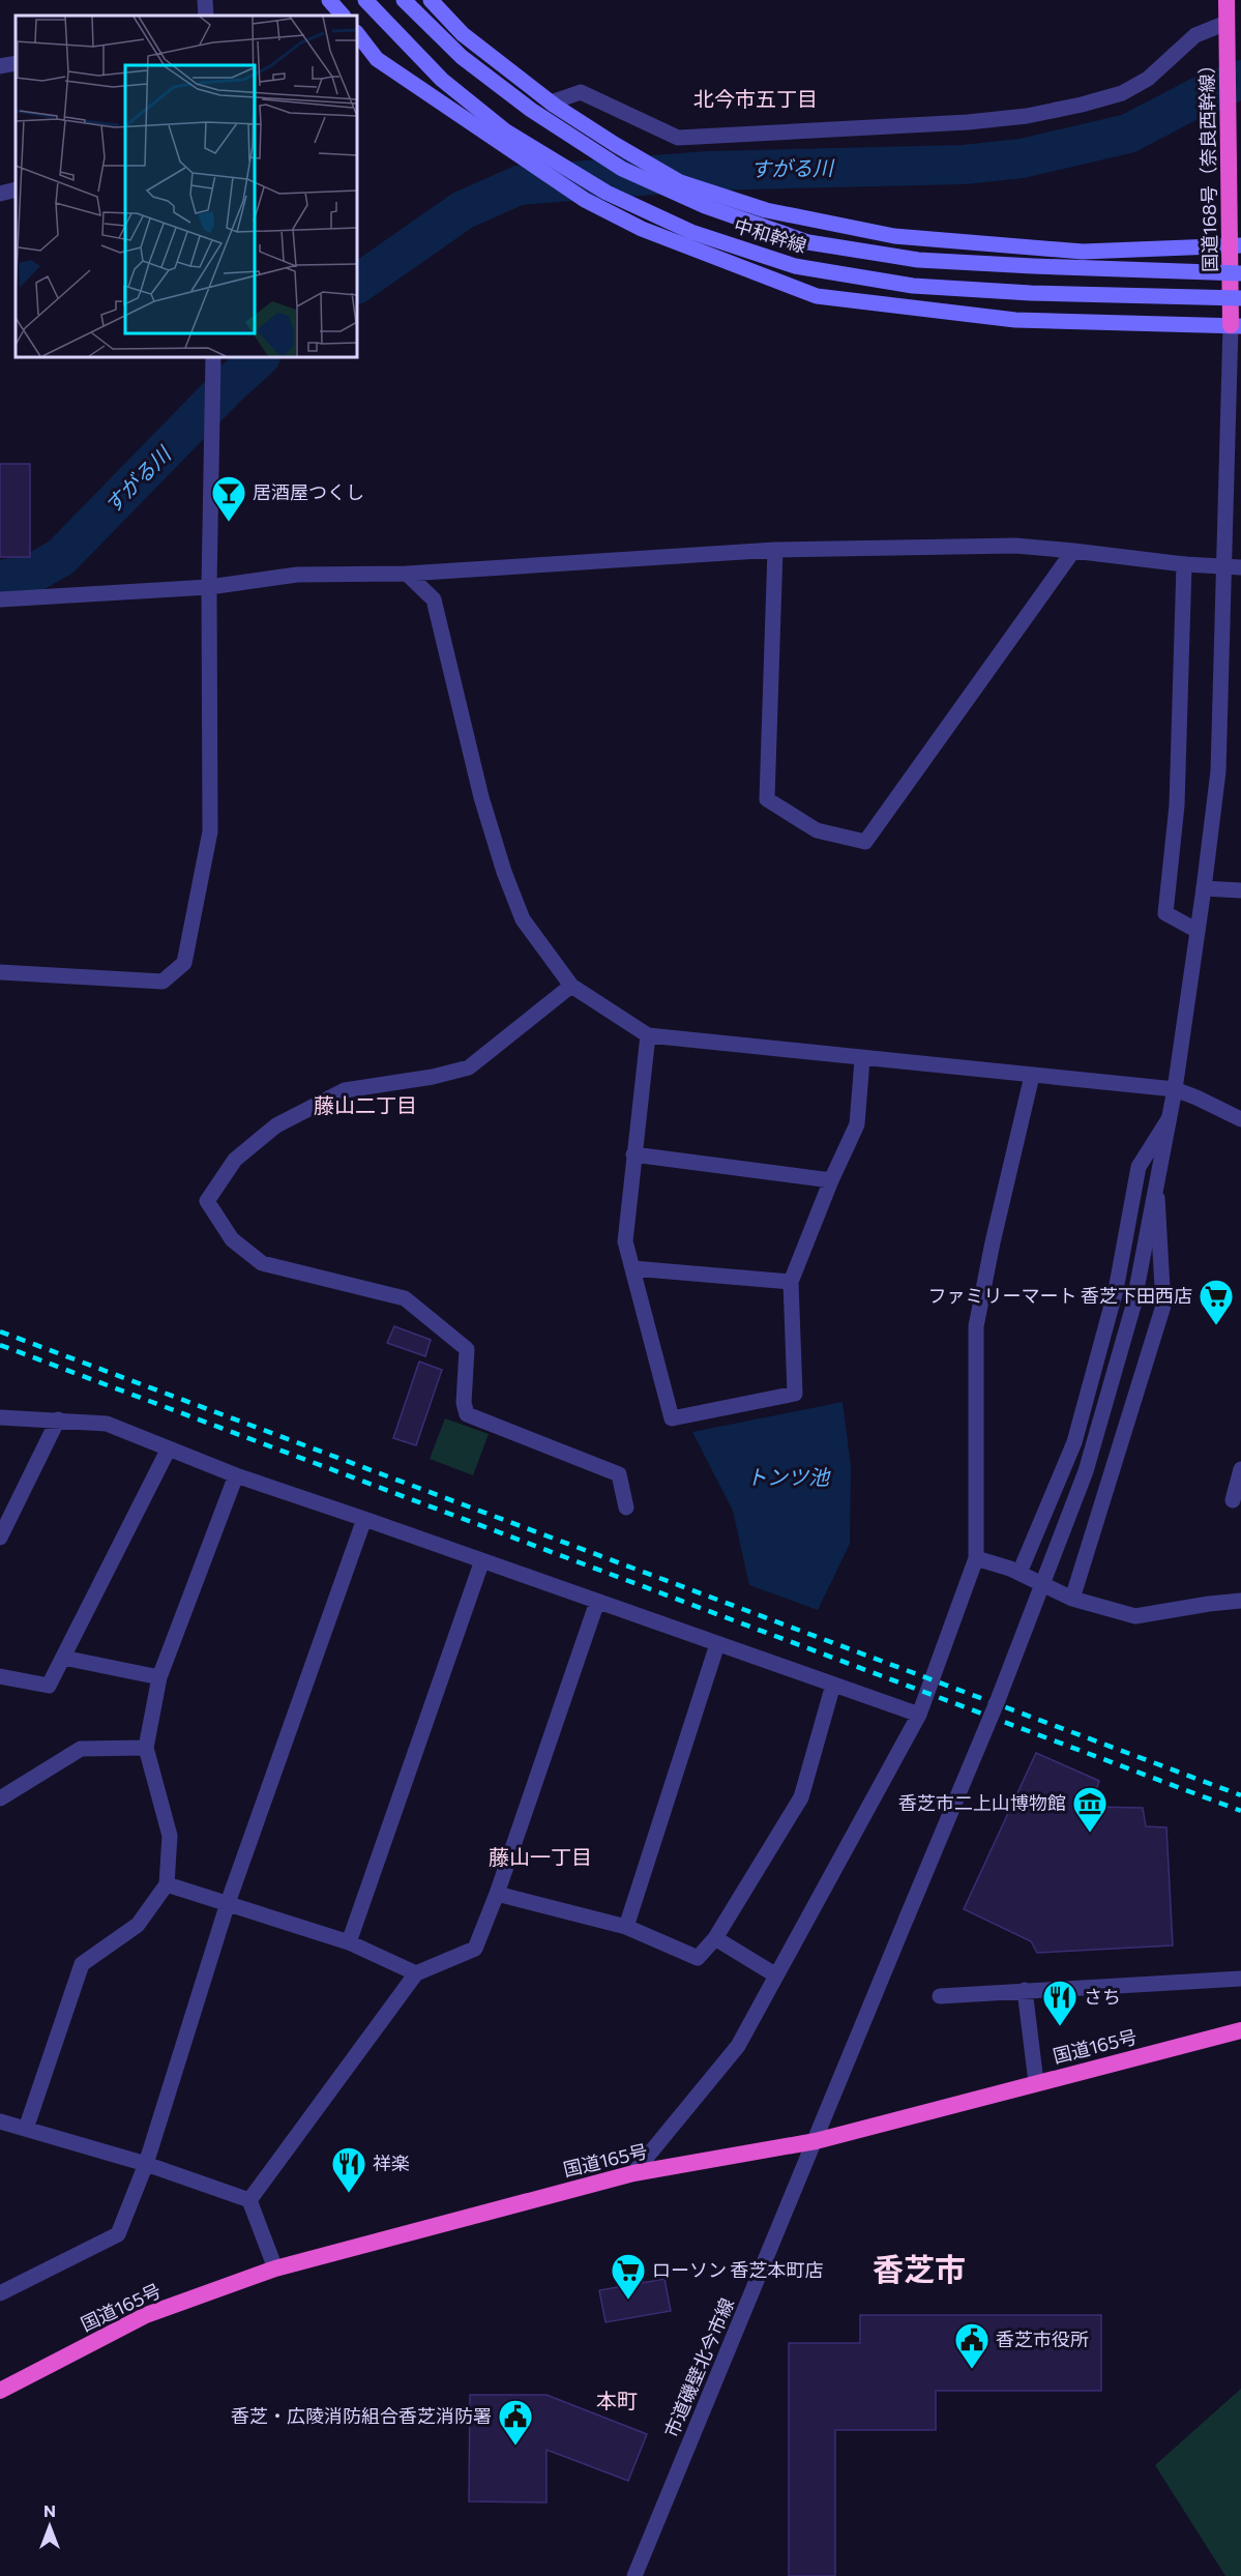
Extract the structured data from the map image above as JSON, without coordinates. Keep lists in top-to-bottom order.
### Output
{
  "streets": {
    "highway": ["国道168号（奈良西幹線）", "国道165号"],
    "main road": ["中和幹線"],
    "street": ["市道磯壁北今市線"]
  },
  "crossings": [
    ["国道165号", "市道磯壁北今市線"]
  ],
  "districts": [
    "北今市五丁目",
    "藤山二丁目",
    "藤山一丁目",
    "香芝市",
    "本町"
  ],
  "water": ["すがる川", "トンツ池"],
  "places": {
    "bar": ["居酒屋つくし"],
    "supermarket": ["ファミリーマート 香芝下田西店", "ローソン 香芝本町店"],
    "museum": ["香芝市二上山博物館"],
    "restaurant": ["さち", "祥楽"],
    "public building": ["香芝市役所", "香芝・広陵消防組合香芝消防署"]
  },
  "north": "top"
}
